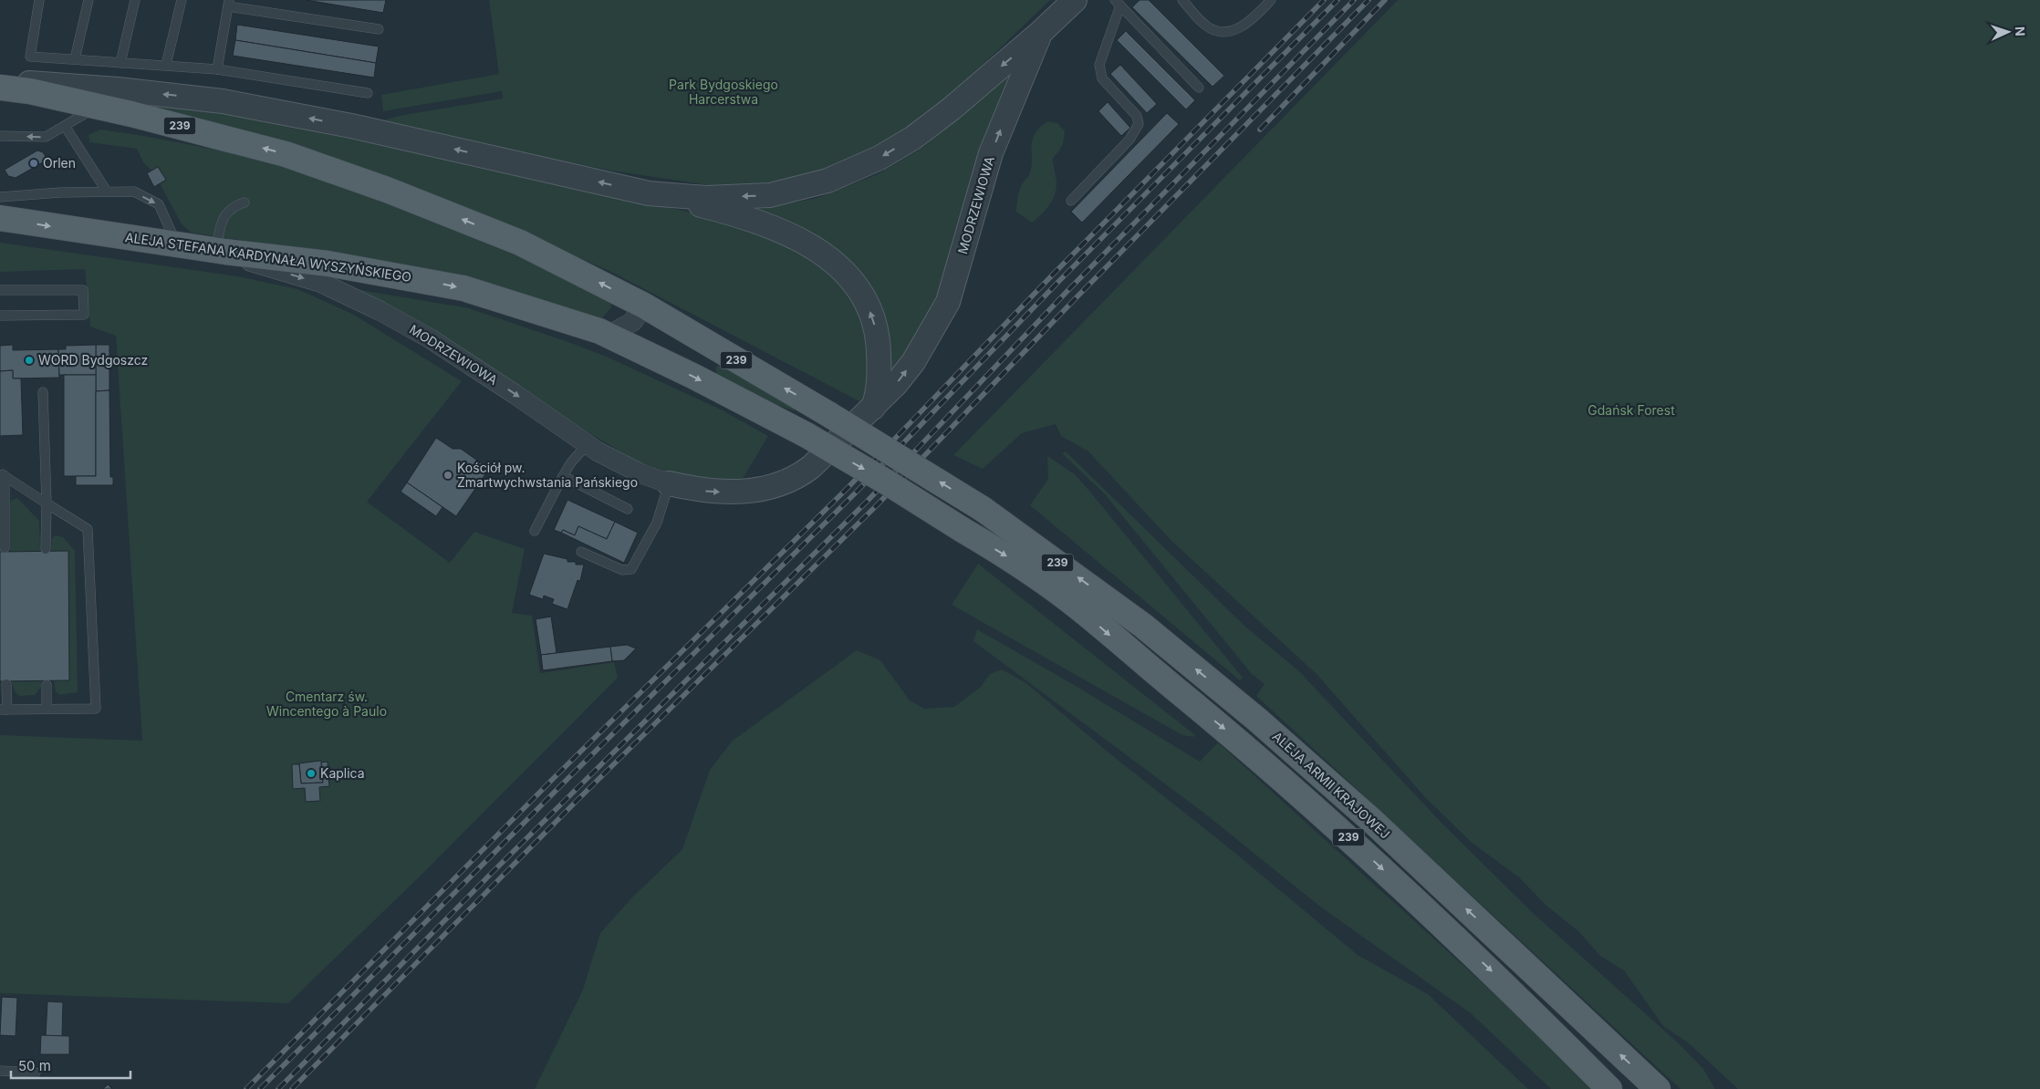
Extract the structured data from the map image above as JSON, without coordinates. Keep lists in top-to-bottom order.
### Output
{
  "streets": {
    "main road": ["239", "ALEJA STEFANA KARDYNAŁA WYSZYŃSKIEGO", "ALEJA ARMII KRAJOWEJ"],
    "street": ["MODRZEWIOWA"]
  },
  "crossings": [
    ["239", "ALEJA ARMII KRAJOWEJ"],
    ["MODRZEWIOWA", "ALEJA STEFANA KARDYNAŁA WYSZYŃSKIEGO"]
  ],
  "one_way": ["ALEJA ARMII KRAJOWEJ"],
  "parks": ["Park Bydgoskiego Harcerstwa", "Gdańsk Forest", "Cmentarz św. Wincentego à Paulo"],
  "places": [
    "Orlen",
    "WORD Bydgoszcz",
    "Kościół pw. Zmartwychwstania Pańskiego",
    "Kaplica"
  ],
  "scale_bar": "50 m",
  "north": "right"
}
